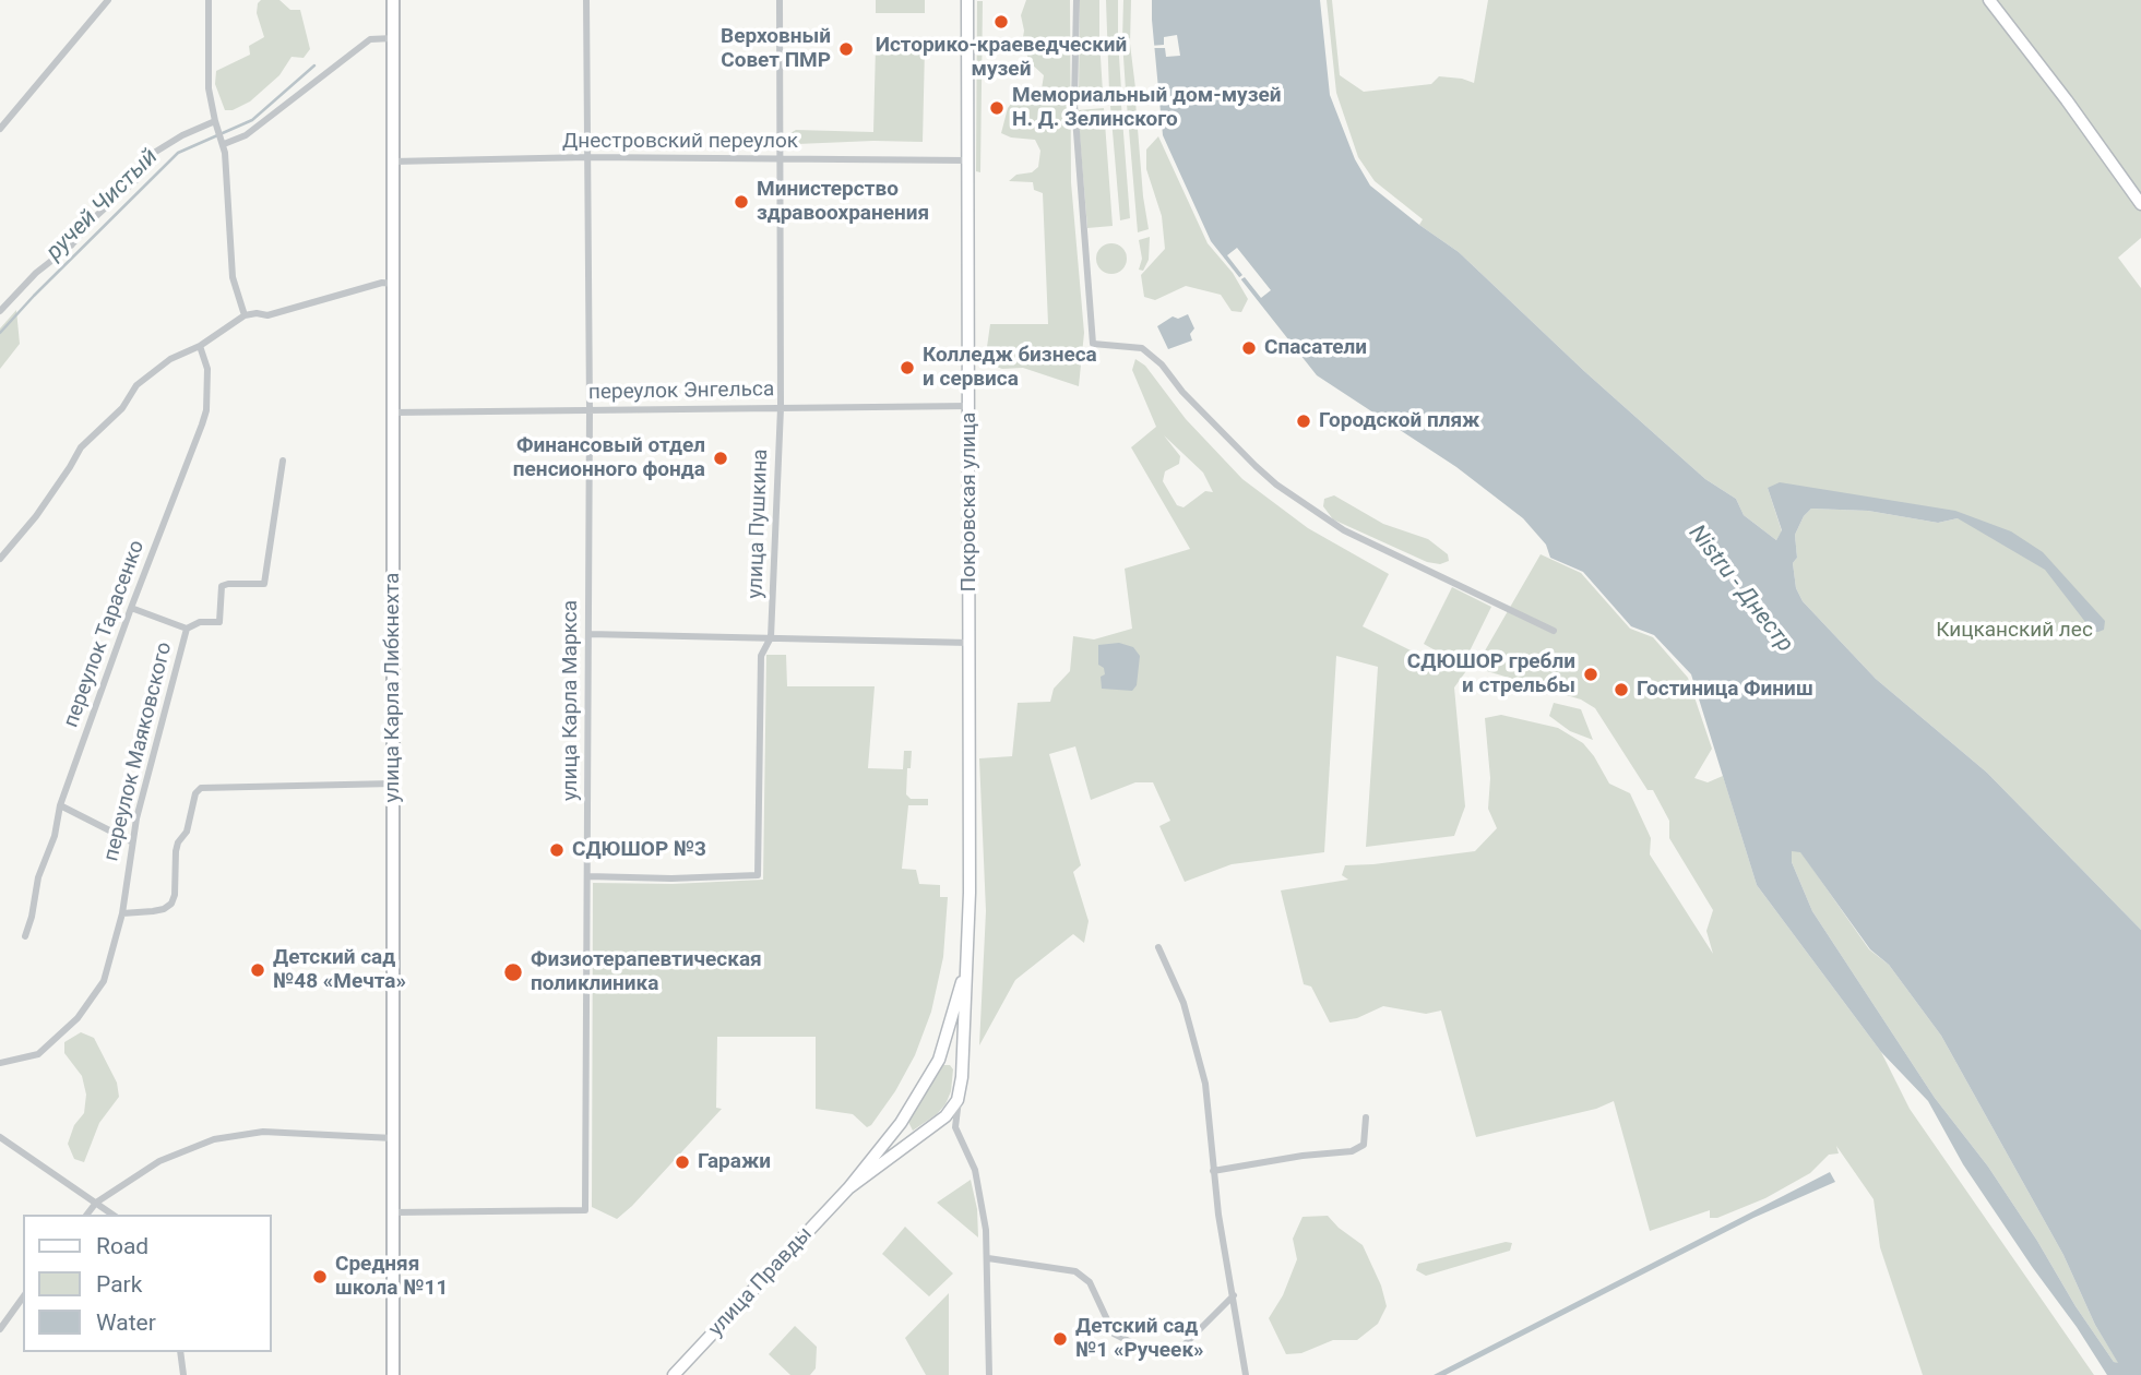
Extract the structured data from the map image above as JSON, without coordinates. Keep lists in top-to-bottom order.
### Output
{
  "streets": {
    "main road": ["Покровская улица", "улица Карла Либкнехта", "улица Правды"],
    "street": [
      "Днестровский переулок",
      "переулок Энгельса",
      "улица Пушкина",
      "переулок Тарасенко",
      "улица Карла Маркса",
      "переулок Маяковского"
    ]
  },
  "crossings": [
    ["Днестровский переулок", "Покровская улица"],
    ["Днестровский переулок", "улица Пушкина"],
    ["Днестровский переулок", "улица Карла Либкнехта"],
    ["Днестровский переулок", "улица Карла Маркса"],
    ["переулок Энгельса", "Покровская улица"],
    ["переулок Энгельса", "улица Пушкина"],
    ["переулок Энгельса", "улица Карла Либкнехта"],
    ["переулок Энгельса", "улица Карла Маркса"],
    ["Покровская улица", "улица Правды"],
    ["улица Пушкина", "улица Карла Маркса"],
    ["улица Карла Либкнехта", "улица Карла Маркса"]
  ],
  "water": ["ручей Чистый", "Nistru - Днестр"],
  "parks": ["Кицканский лес"],
  "places": [
    "Историко-краеведческий музей",
    "Верховный Совет ПМР",
    "Мемориальный дом-музей Н. Д. Зелинского",
    "Министерство здравоохранения",
    "Спасатели",
    "Колледж бизнеса и сервиса",
    "Городской пляж",
    "Финансовый отдел пенсионного фонда",
    "СДЮШОР гребли и стрельбы",
    "Гостиница Финиш",
    "СДЮШОР №3",
    "Детский сад №48 «Мечта»",
    "Физиотерапевтическая поликлиника",
    "Гаражи",
    "Средняя школа №11",
    "Детский сад №1 «Ручеек»"
  ],
  "legend": ["Road", "Park", "Water"]
}
